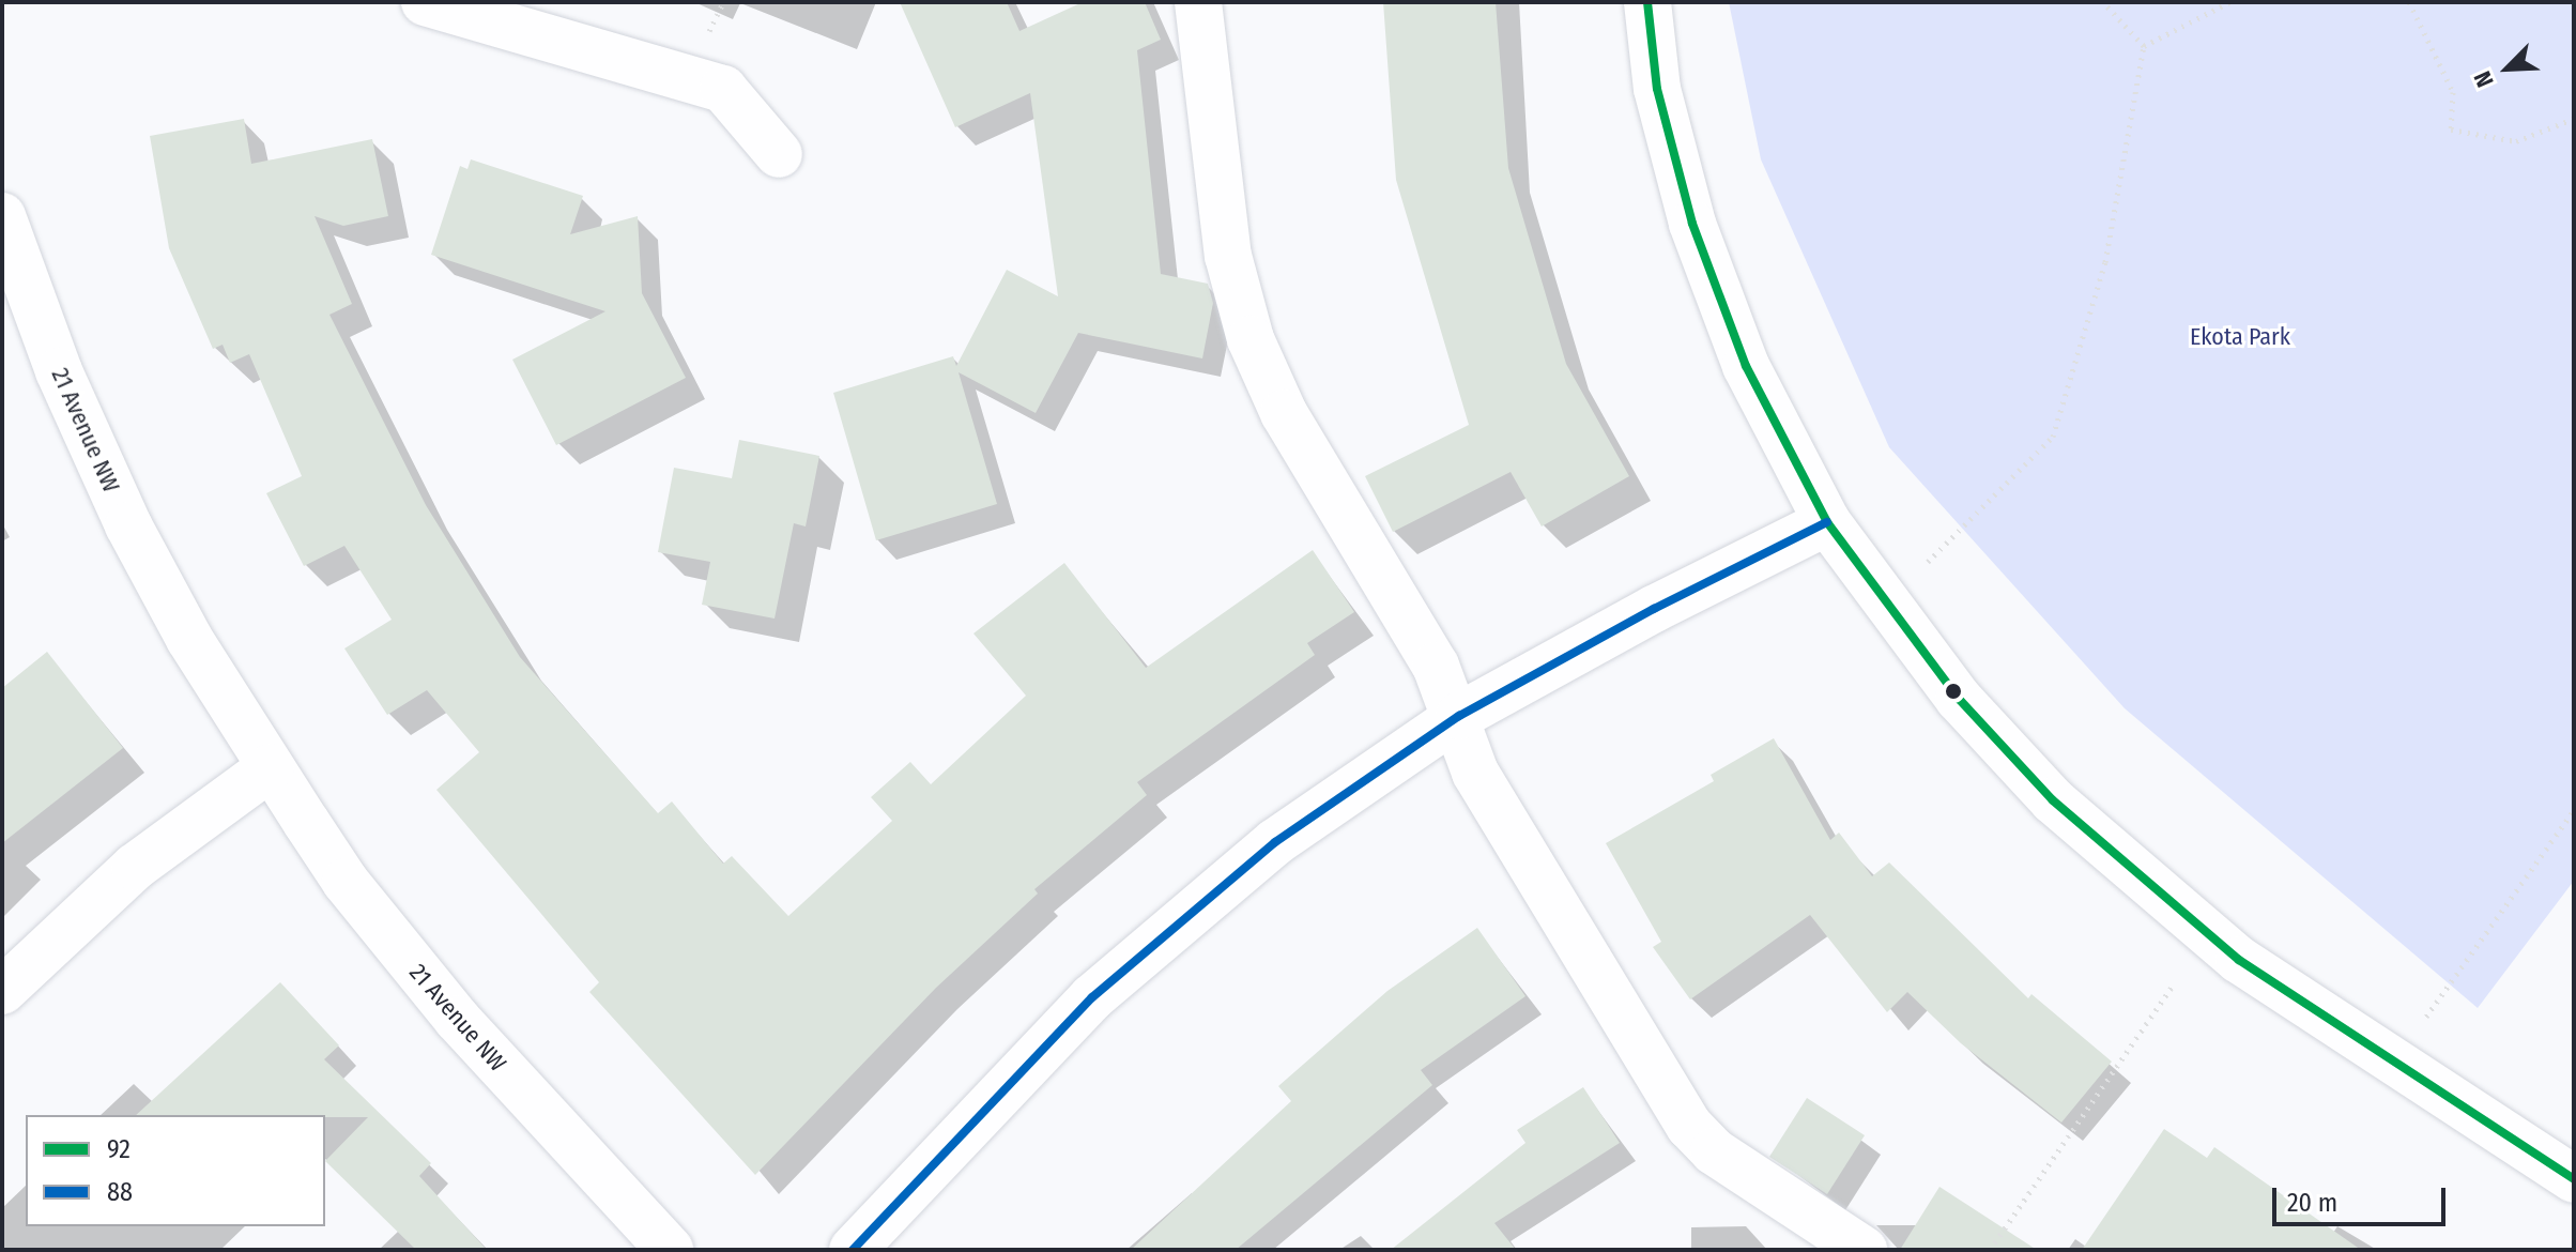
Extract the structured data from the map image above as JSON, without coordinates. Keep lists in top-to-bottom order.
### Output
{
  "streets": {
    "street": ["21 Avenue NW"]
  },
  "parks": ["Ekota Park"],
  "lines": ["transit line 92", "transit line 88"],
  "legend": ["92", "88"],
  "scale_bar": "20 m",
  "north": "bottom left"
}
